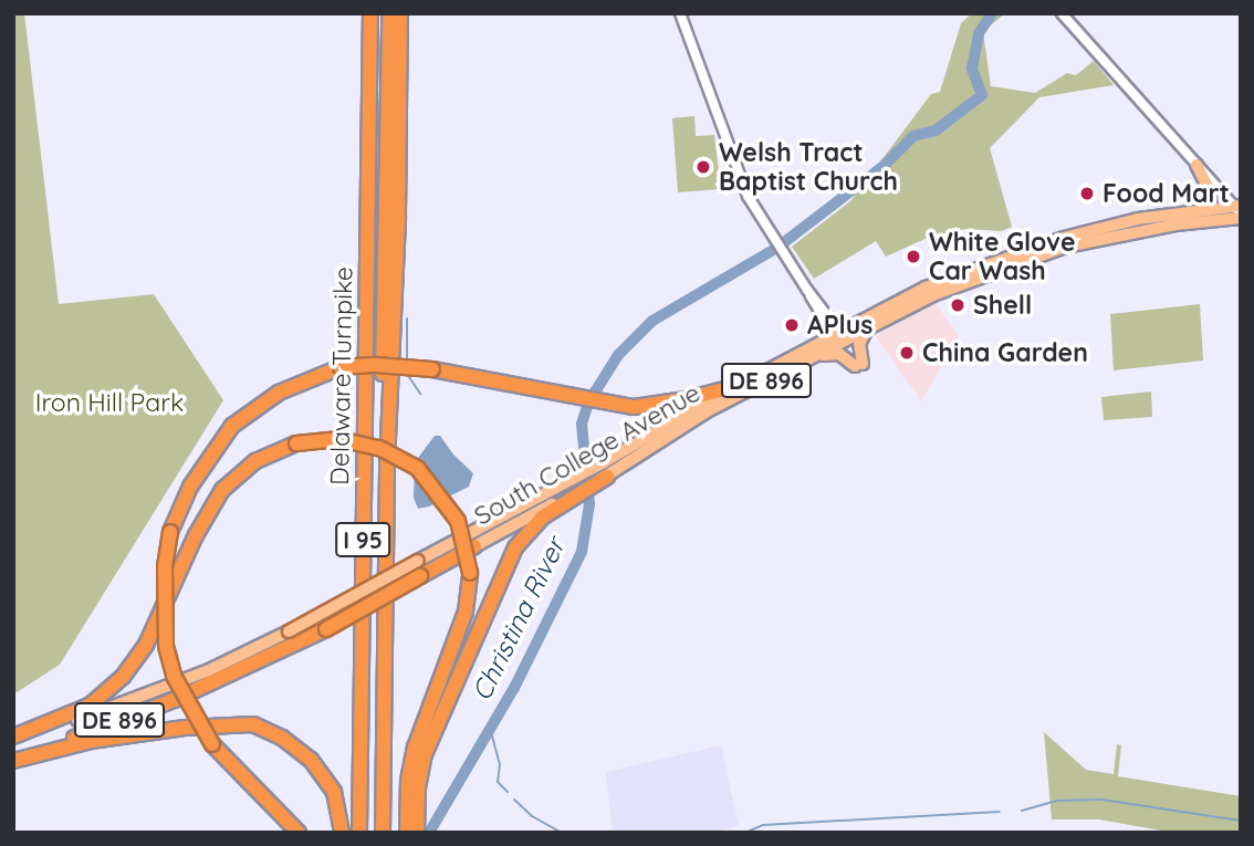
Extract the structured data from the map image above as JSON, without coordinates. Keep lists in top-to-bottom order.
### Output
{
  "streets": {
    "highway": [
      "Delaware Turnpike",
      "DE 896",
      "South College Avenue",
      "I 95"
    ]
  },
  "water": ["Christina River"],
  "parks": ["Iron Hill Park"],
  "places": [
    "Welsh Tract Baptist Church",
    "Food Mart",
    "White Glove Car Wash",
    "Shell",
    "APlus",
    "China Garden"
  ]
}
